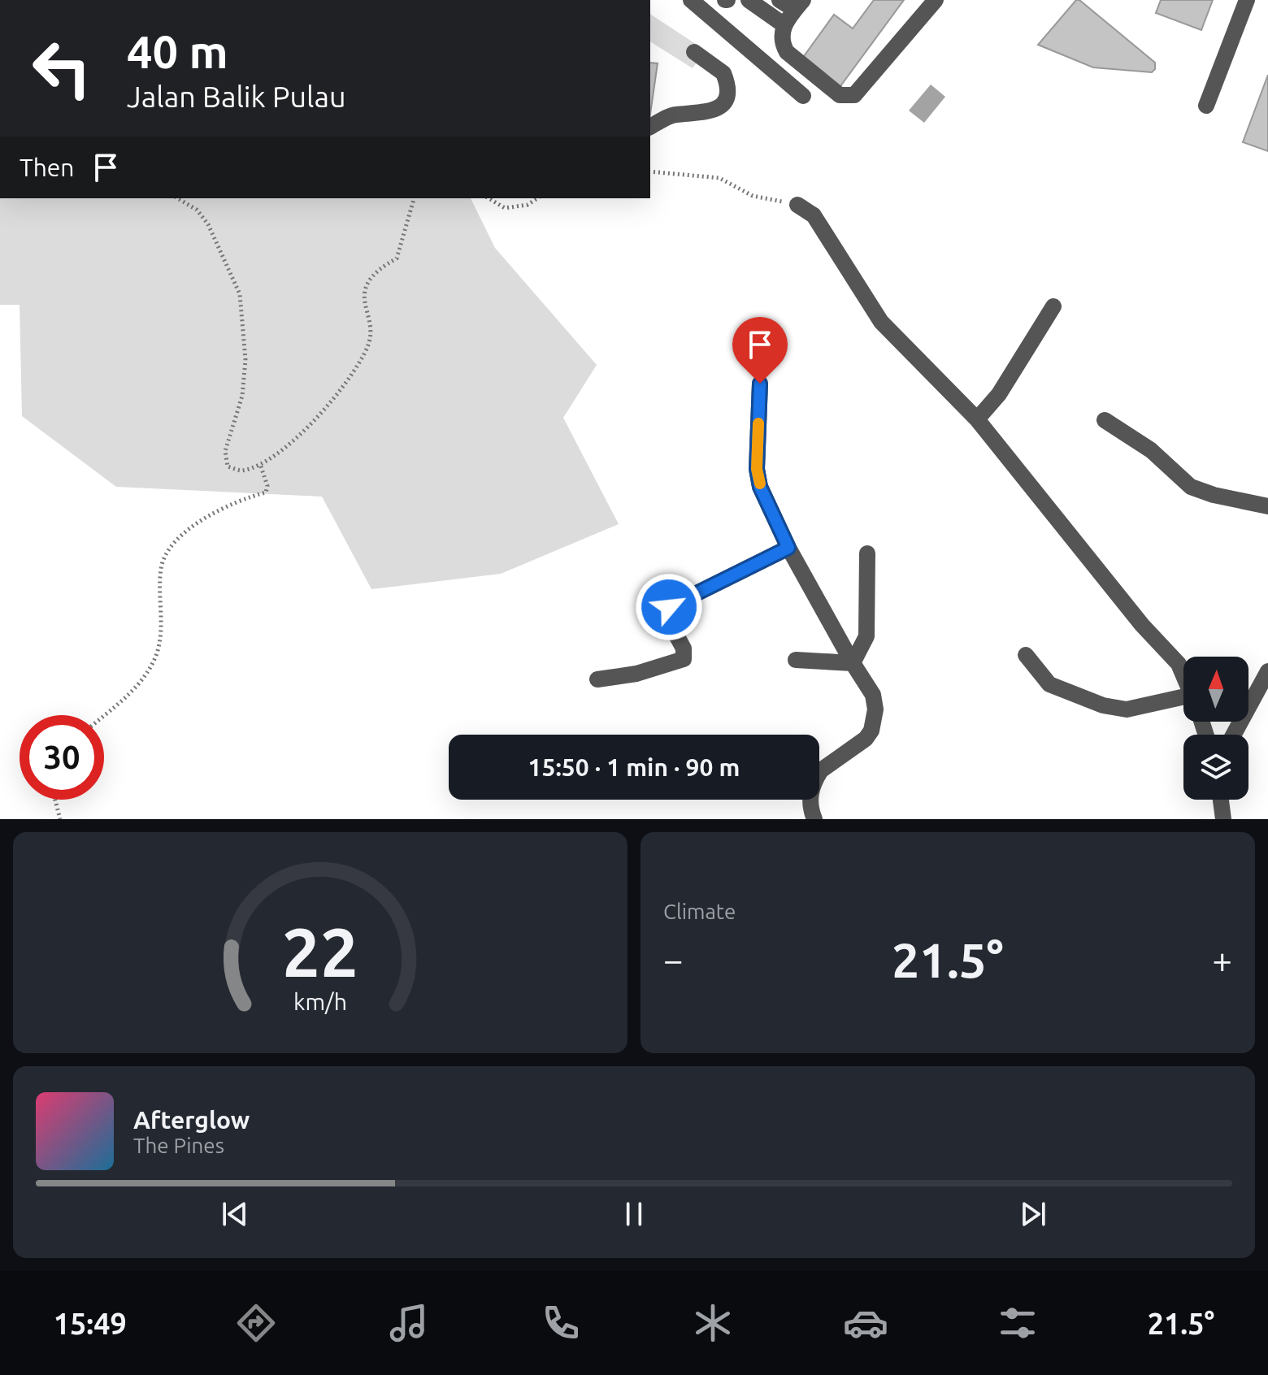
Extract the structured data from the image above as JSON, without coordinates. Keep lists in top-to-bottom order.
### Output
{
  "north": "top",
  "page": {
    "turn": ["40 m", "Jalan Balik Pulau"],
    "then": "Then",
    "limit": "30",
    "trip": "15:50 · 1 min · 90 m",
    "tile": "Climate",
    "heat": ["−", "21.5°", "+"],
    "song": ["Afterglow", "The Pines"],
    "tabs": ["15:49", "21.5°"],
    "gauge": ["22", "km/h"]
  }
}
